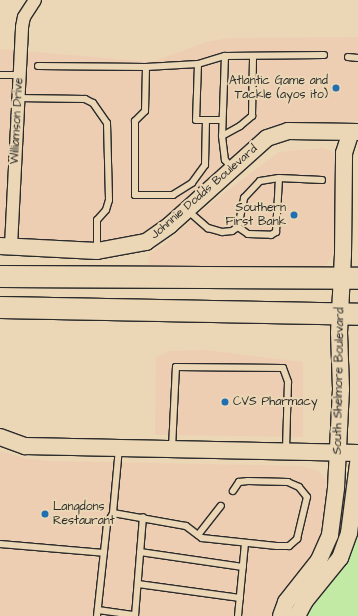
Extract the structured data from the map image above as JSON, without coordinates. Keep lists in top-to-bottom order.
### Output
{
  "streets": {
    "street": ["Williamson Drive", "Johnnie Dodds Boulevard", "South Shelmore Boulevard"]
  },
  "crossings": [
    ["Williamson Drive", "Johnnie Dodds Boulevard"],
    ["Johnnie Dodds Boulevard", "South Shelmore Boulevard"]
  ],
  "places": [
    "Atlantic Game and Tackle (ayos ito)",
    "Southern First Bank",
    "CVS Pharmacy",
    "Langdons Restaurant"
  ]
}
